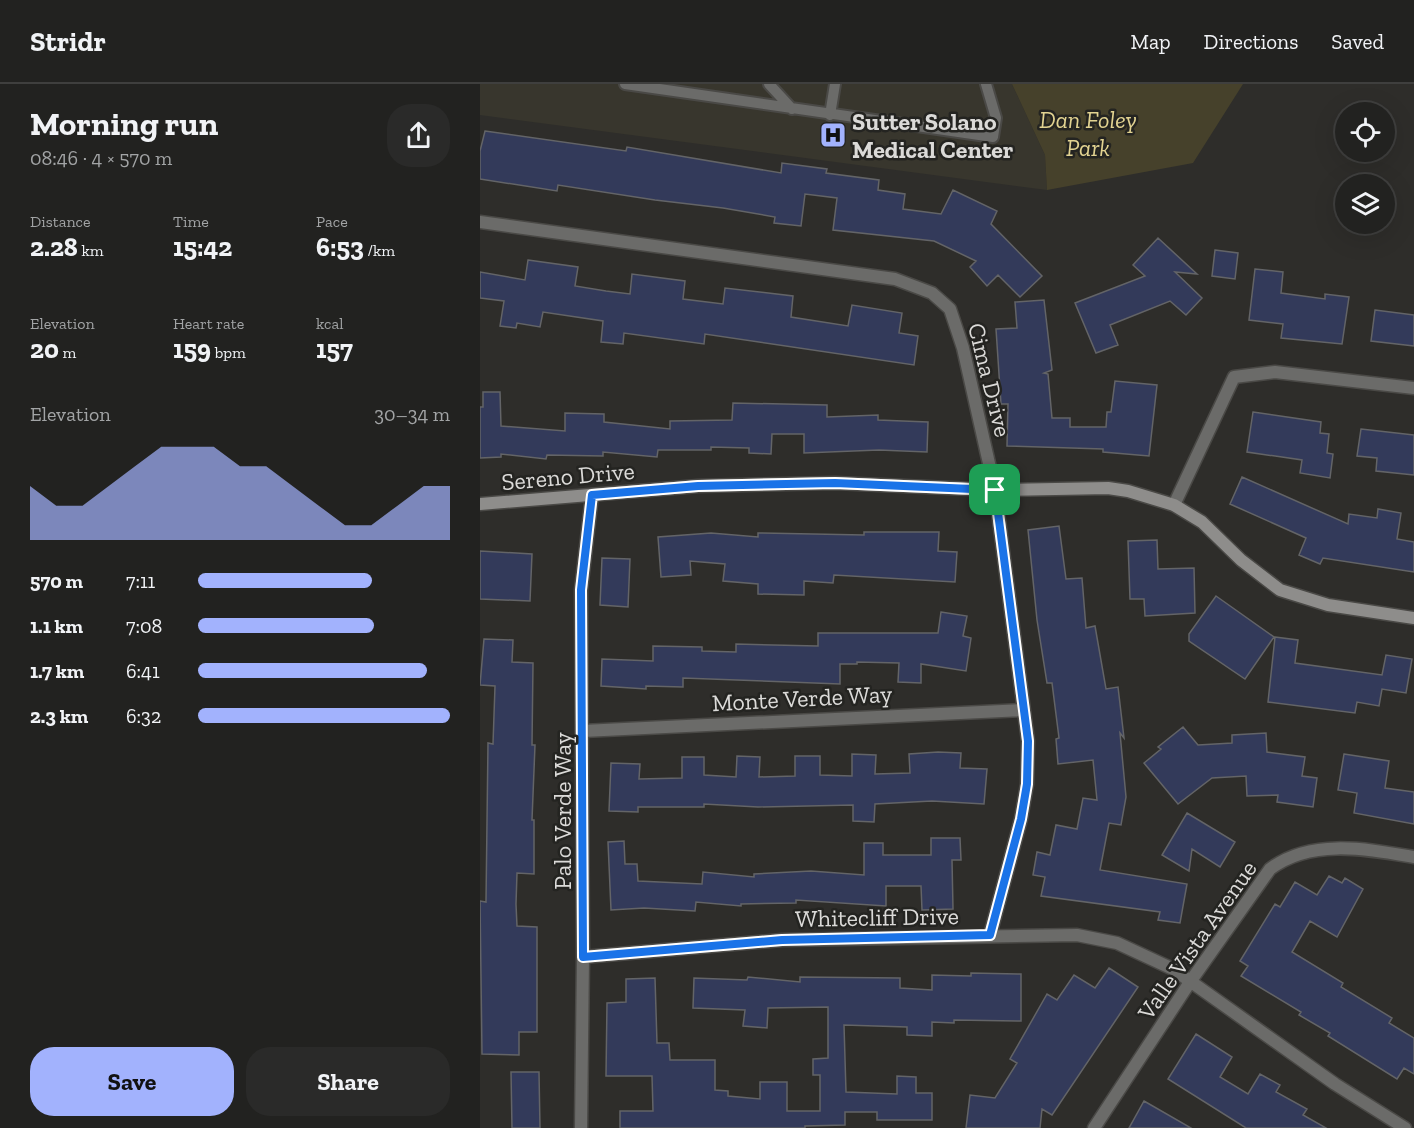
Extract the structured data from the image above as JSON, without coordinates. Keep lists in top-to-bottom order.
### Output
{
  "streets": {
    "street": [
      "Cima Drive",
      "Sereno Drive",
      "Monte Verde Way",
      "Palo Verde Way",
      "Whitecliff Drive",
      "Valle Vista Avenue"
    ]
  },
  "crossings": [
    ["Cima Drive", "Sereno Drive"],
    ["Cima Drive", "Monte Verde Way"],
    ["Cima Drive", "Whitecliff Drive"],
    ["Sereno Drive", "Palo Verde Way"],
    ["Monte Verde Way", "Palo Verde Way"],
    ["Palo Verde Way", "Whitecliff Drive"],
    ["Whitecliff Drive", "Valle Vista Avenue"]
  ],
  "parks": ["Dan Foley Park"],
  "places": {
    "hospital": ["Sutter Solano Medical Center"]
  },
  "page": {
    "header": "Stridr",
    "nav": ["Map", "Directions", "Saved"],
    "heading": ["Morning run", "08:46 · 4 × 570 m"],
    "stats": [
      ["Distance", "2.28 km"],
      ["Time", "15:42"],
      ["Pace", "6:53 /km"],
      ["Elevation", "20 m"],
      ["Heart rate", "159 bpm"],
      ["kcal", "157"]
    ],
    "chart": ["Elevation", "30–34 m"],
    "list": [
      {
        "name": "570 m",
        "note": "7:11"
      },
      {
        "name": "1.1 km",
        "note": "7:08"
      },
      {
        "name": "1.7 km",
        "note": "6:41"
      },
      {
        "name": "2.3 km",
        "note": "6:32"
      }
    ],
    "buttons": ["Save", "Share"]
  }
}
